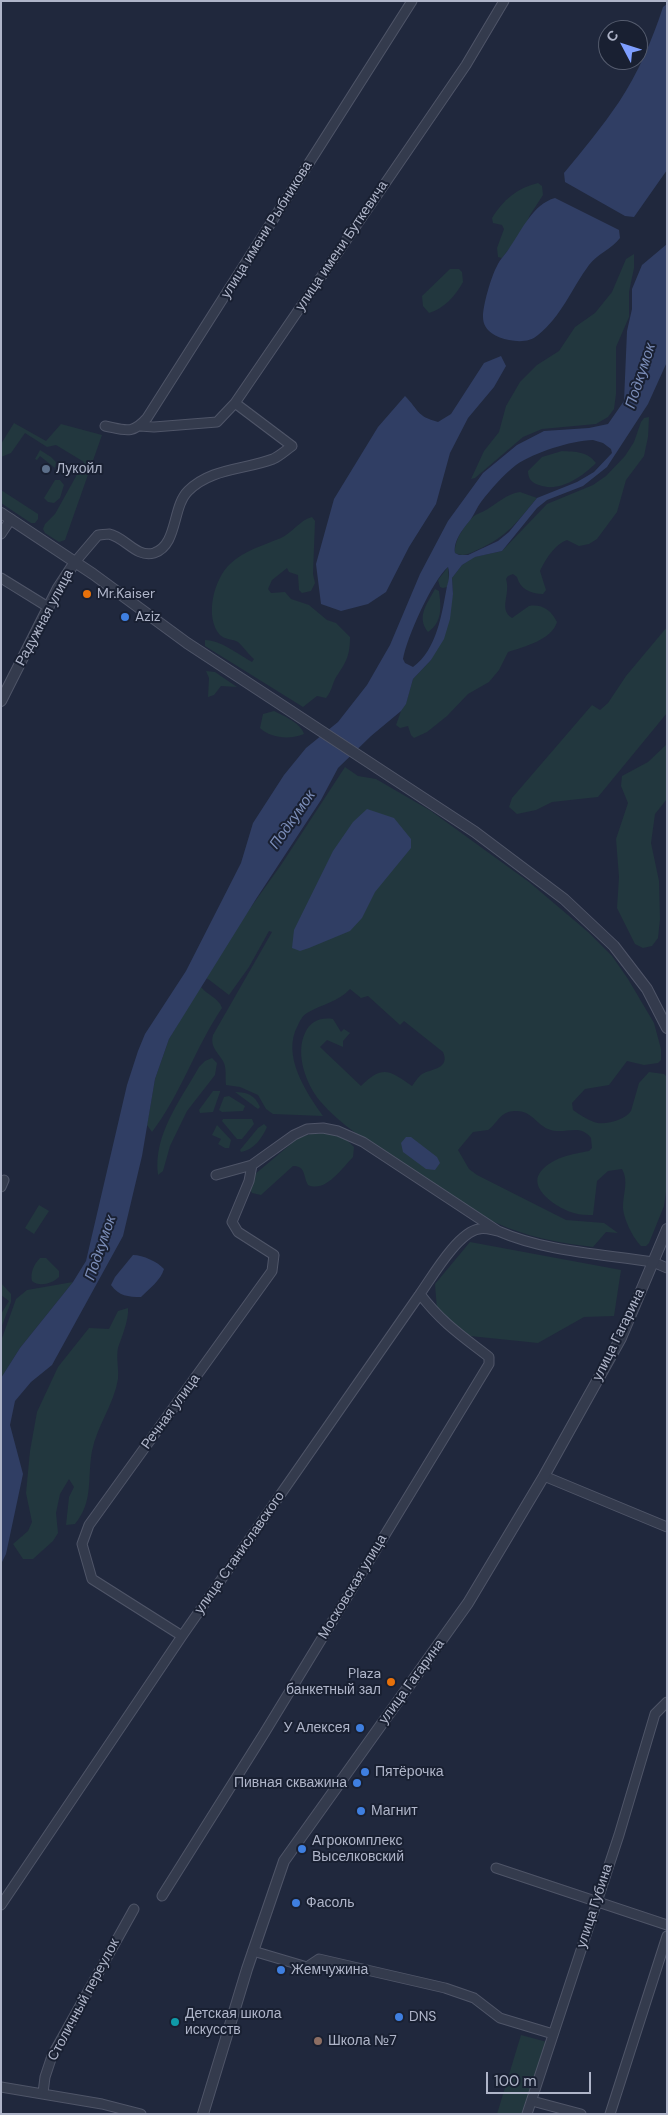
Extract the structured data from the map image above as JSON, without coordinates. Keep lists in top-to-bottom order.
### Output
{
  "streets": {
    "street": [
      "улица имени Рыбникова",
      "улица имени Буткевича",
      "Радужная улица",
      "улица Гагарина",
      "Речная улица",
      "улица Станиславского",
      "Московская улица",
      "улица Губина",
      "Столичный переулок"
    ]
  },
  "crossings": [
    ["улица имени Рыбникова", "улица имени Буткевича"],
    ["Речная улица", "улица Станиславского"],
    ["улица Станиславского", "Московская улица"]
  ],
  "water": ["Подкумок"],
  "places": [
    "Лукойл",
    "Mr.Kaiser",
    "Aziz",
    "Plaza банкетный зал",
    "У Алексея",
    "Пятёрочка",
    "Пивная скважина",
    "Магнит",
    "Агрокомплекс Выселковский",
    "Фасоль",
    "Жемчужина",
    "DNS",
    "Детская школа искусств",
    "Школа №7"
  ],
  "scale_bar": "100 m",
  "north": "top left"
}
